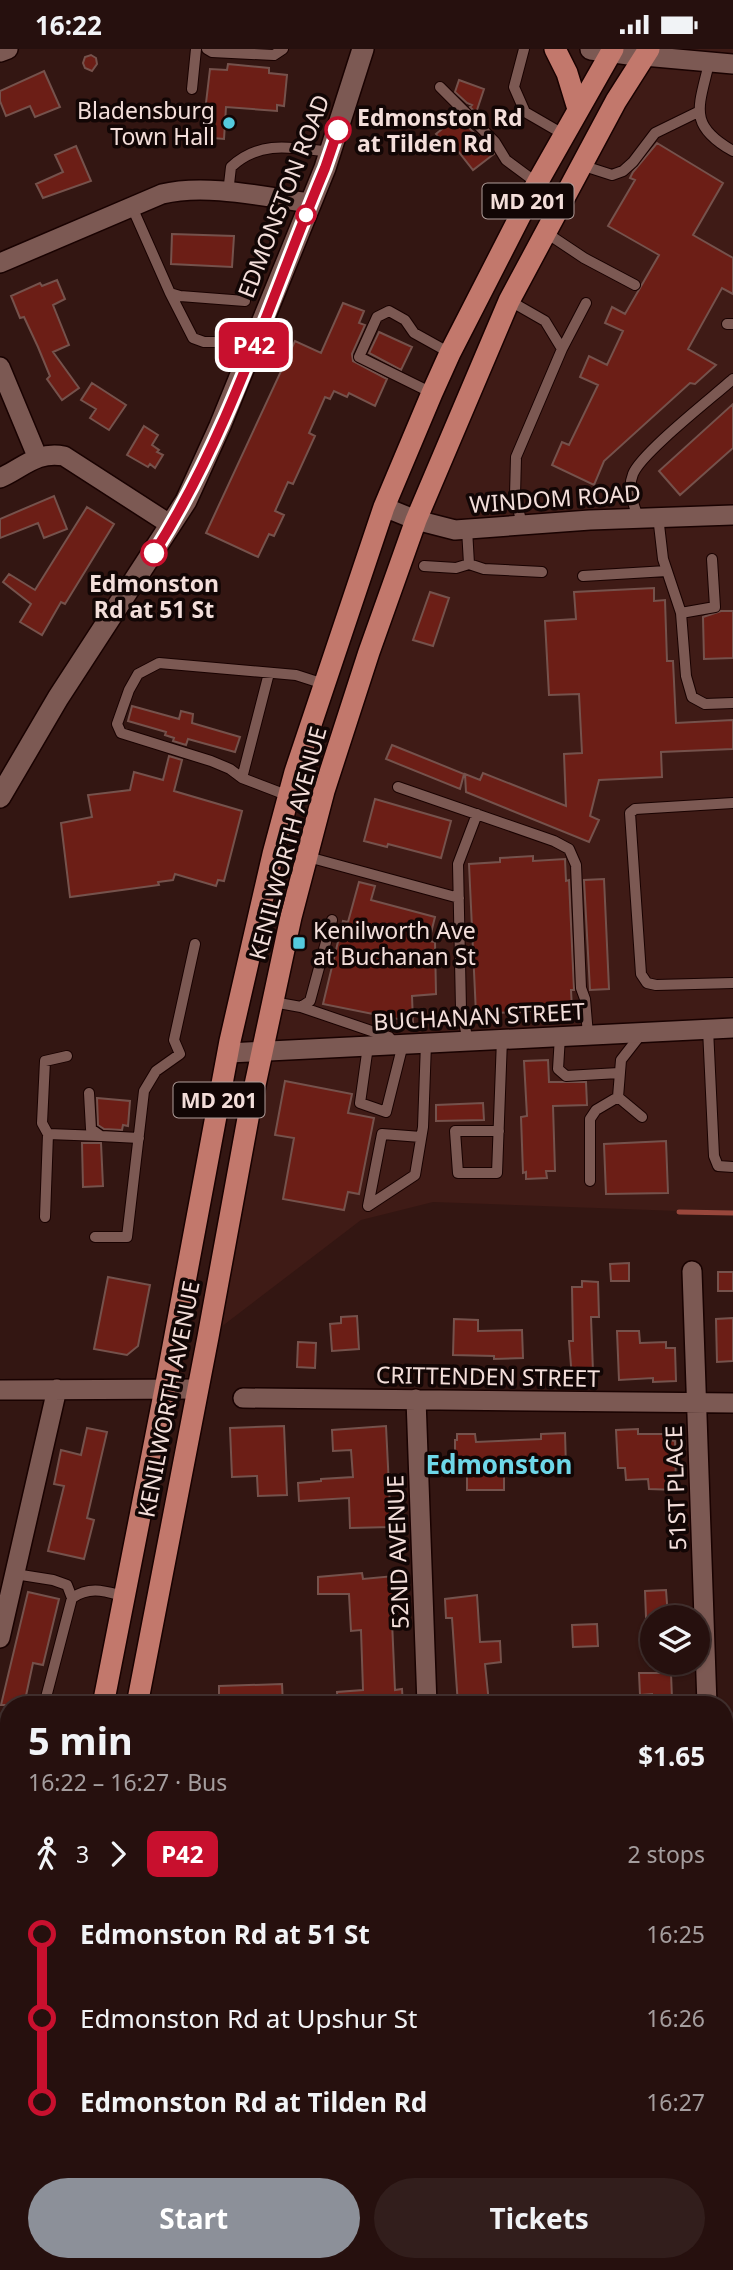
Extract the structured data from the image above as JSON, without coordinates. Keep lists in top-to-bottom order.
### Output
{
  "streets": {
    "main road": ["MD 201", "KENILWORTH AVENUE"],
    "street": [
      "EDMONSTON ROAD",
      "WINDOM ROAD",
      "BUCHANAN STREET",
      "CRITTENDEN STREET",
      "51ST PLACE",
      "52ND AVENUE"
    ]
  },
  "crossings": [
    ["WINDOM ROAD", "KENILWORTH AVENUE"],
    ["KENILWORTH AVENUE", "BUCHANAN STREET"],
    ["CRITTENDEN STREET", "51ST PLACE"],
    ["CRITTENDEN STREET", "52ND AVENUE"]
  ],
  "districts": ["Edmonston"],
  "places": {
    "other": ["Bladensburg Town Hall", "Edmonston Rd at Tilden Rd", "Edmonston Rd at 51 St"],
    "transit": ["Kenilworth Ave at Buchanan St"]
  },
  "lines": ["bus line P42"],
  "page": {
    "status": "16:22",
    "on_map": "P42",
    "heading": ["5 min", "16:22 – 16:27 · Bus", "$1.65"],
    "legs": ["3", "P42", "2 stops"],
    "list": [
      {
        "name": "Edmonston Rd at 51 St",
        "value": "16:25"
      },
      {
        "name": "Edmonston Rd at Upshur St",
        "value": "16:26"
      },
      {
        "name": "Edmonston Rd at Tilden Rd",
        "value": "16:27"
      }
    ],
    "buttons": ["Start", "Tickets"]
  }
}
